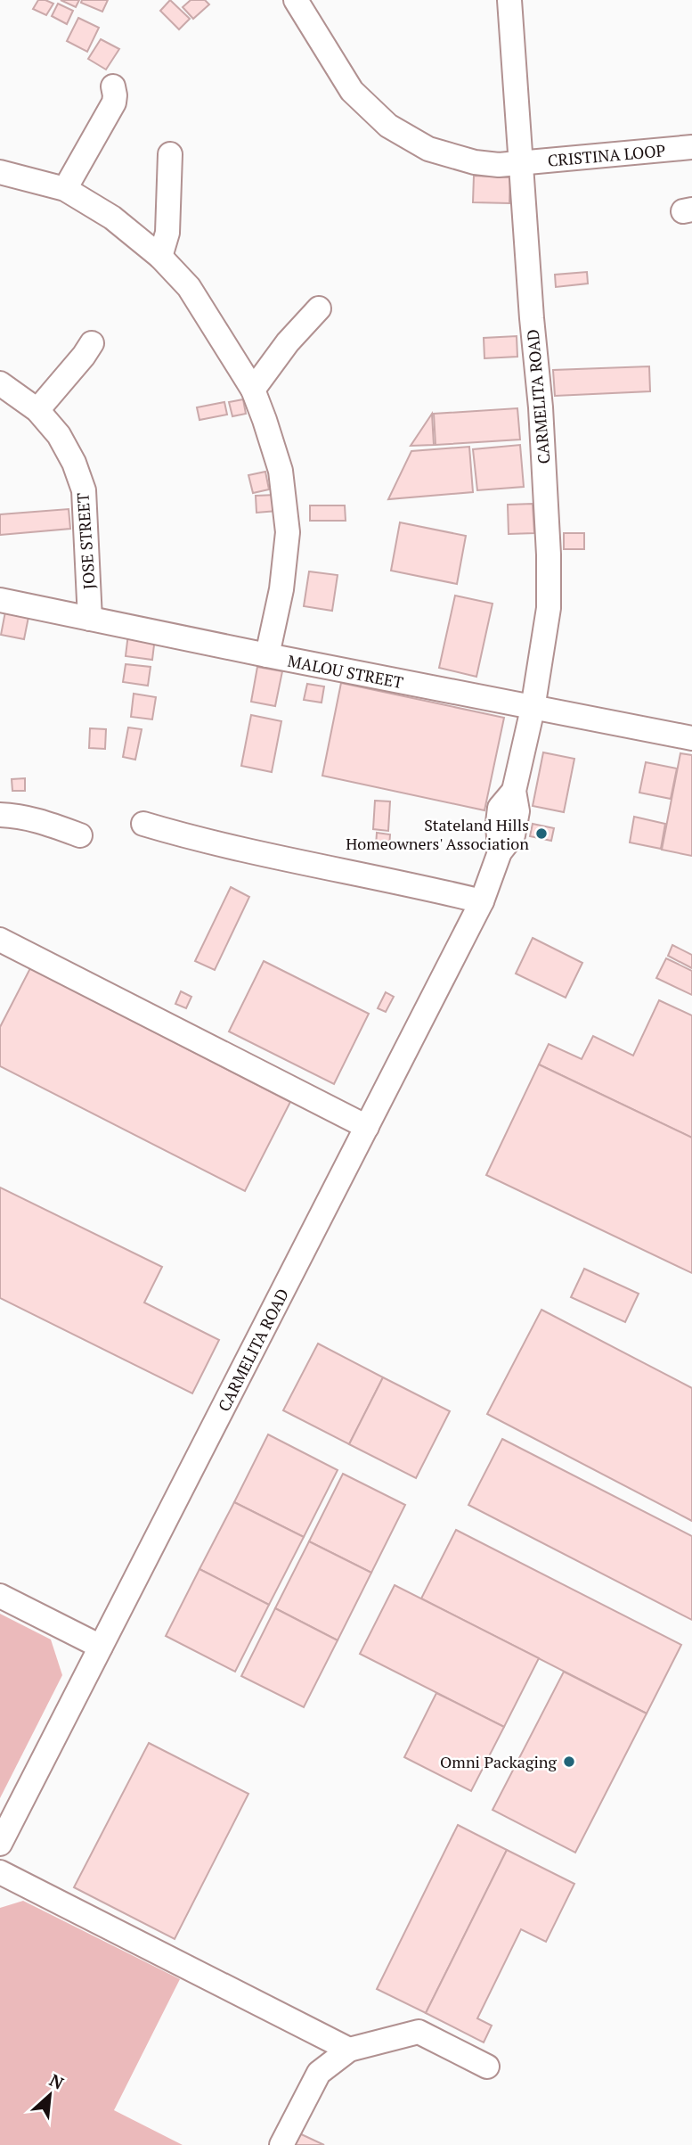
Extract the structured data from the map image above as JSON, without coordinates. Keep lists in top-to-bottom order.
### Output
{
  "streets": {
    "street": [
      "CRISTINA LOOP",
      "CARMELITA ROAD",
      "JOSE STREET",
      "MALOU STREET"
    ]
  },
  "crossings": [
    ["CRISTINA LOOP", "CARMELITA ROAD"],
    ["CARMELITA ROAD", "MALOU STREET"],
    ["JOSE STREET", "MALOU STREET"]
  ],
  "places": ["Stateland Hills Homeowners' Association", "Omni Packaging"],
  "north": "top right"
}
